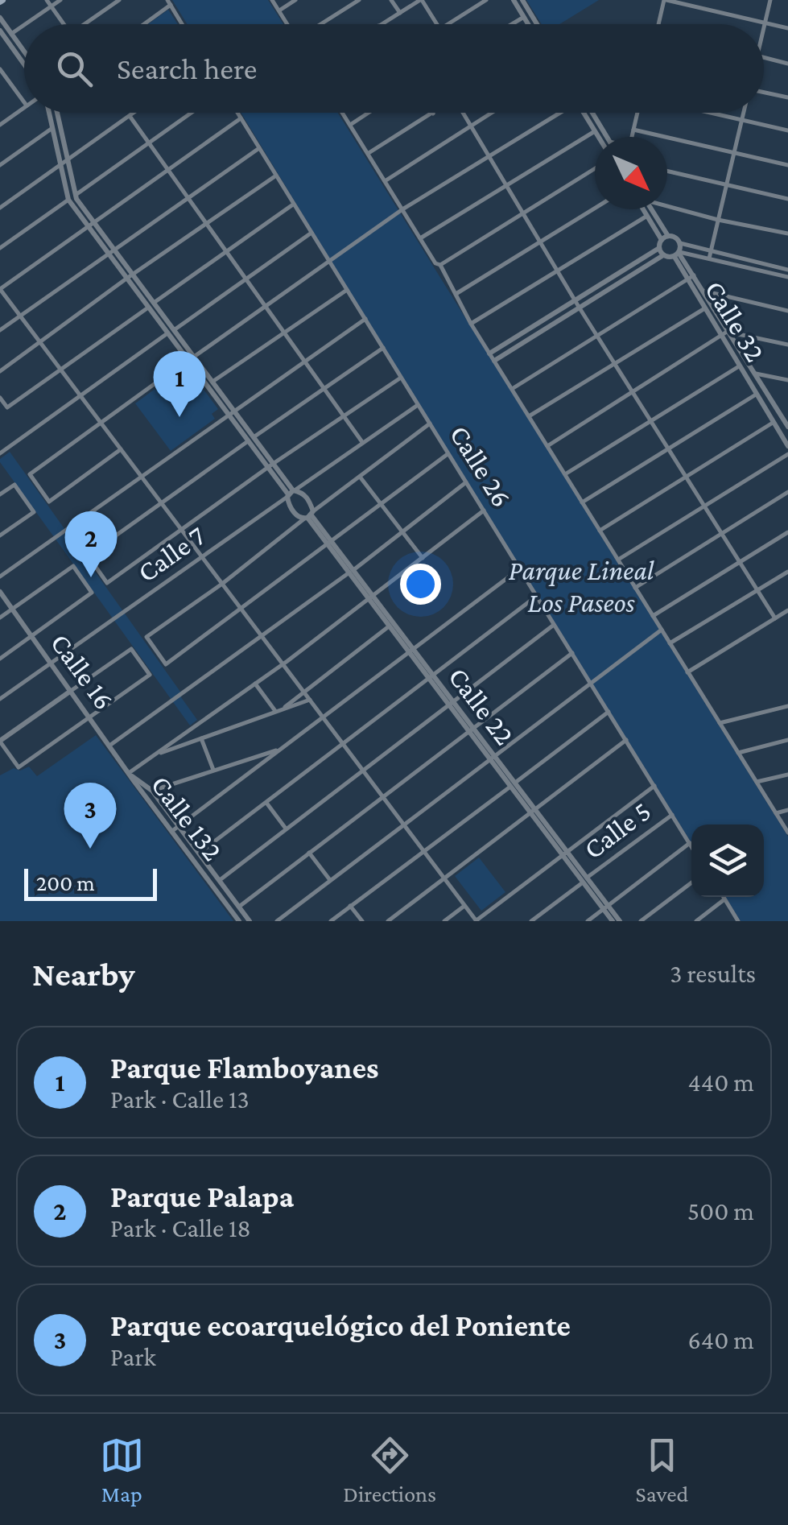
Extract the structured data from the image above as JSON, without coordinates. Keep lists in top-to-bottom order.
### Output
{
  "streets": {
    "street": [
      "Calle 32",
      "Calle 26",
      "Calle 7",
      "Calle 16",
      "Calle 22",
      "Calle 132",
      "Calle 5"
    ]
  },
  "crossings": [
    ["Calle 26", "Calle 7"],
    ["Calle 26", "Calle 5"],
    ["Calle 7", "Calle 16"],
    ["Calle 16", "Calle 132"],
    ["Calle 22", "Calle 5"]
  ],
  "parks": ["Parque Lineal Los Paseos"],
  "scale_bar": "200 m",
  "north": "bottom right",
  "page": {
    "search": "Search here",
    "pins": ["1", "2", "3"],
    "scale": "200 m",
    "heading": ["Nearby", "3 results"],
    "list": [
      {
        "mark": "1",
        "name": "Parque Flamboyanes",
        "note": "Park · Calle 13",
        "value": "440 m"
      },
      {
        "mark": "2",
        "name": "Parque Palapa",
        "note": "Park · Calle 18",
        "value": "500 m"
      },
      {
        "mark": "3",
        "name": "Parque ecoarquelógico del Poniente",
        "note": "Park",
        "value": "640 m"
      }
    ],
    "nav": ["Map", "Directions", "Saved"]
  }
}
